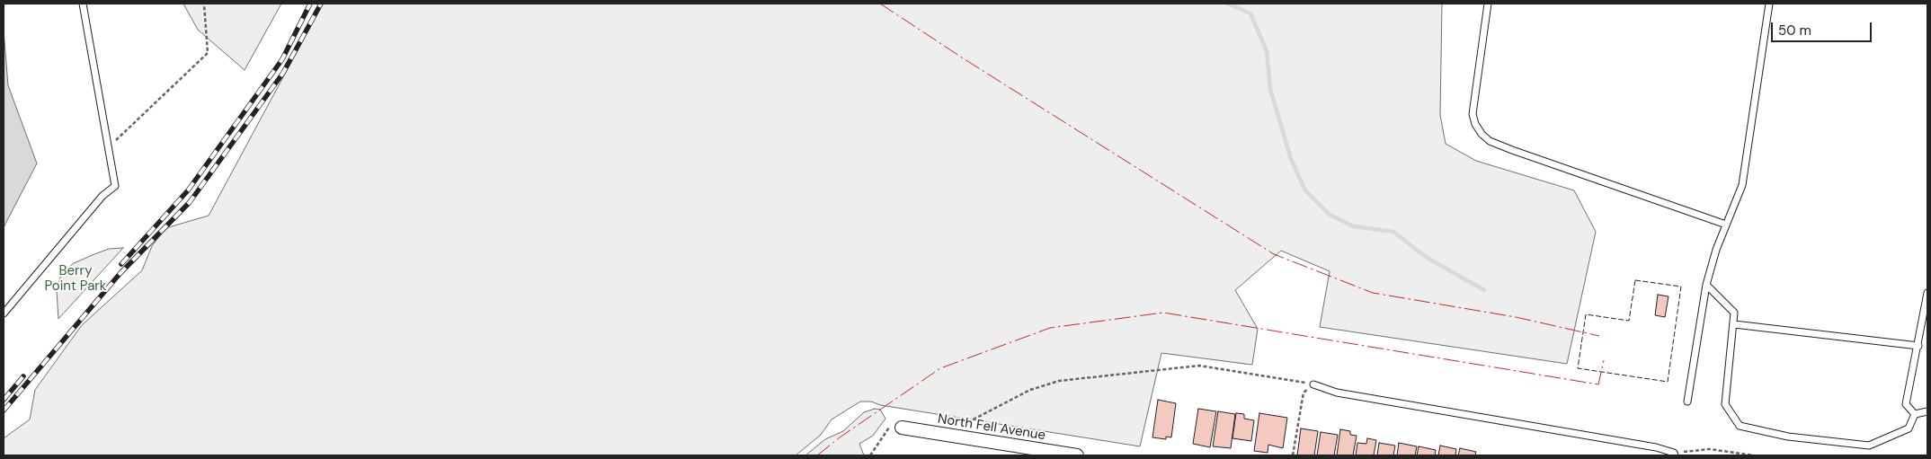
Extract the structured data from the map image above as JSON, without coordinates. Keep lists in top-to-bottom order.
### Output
{
  "streets": {
    "street": ["North Fell Avenue"]
  },
  "parks": ["Berry Point Park"],
  "scale_bar": "50 m"
}
